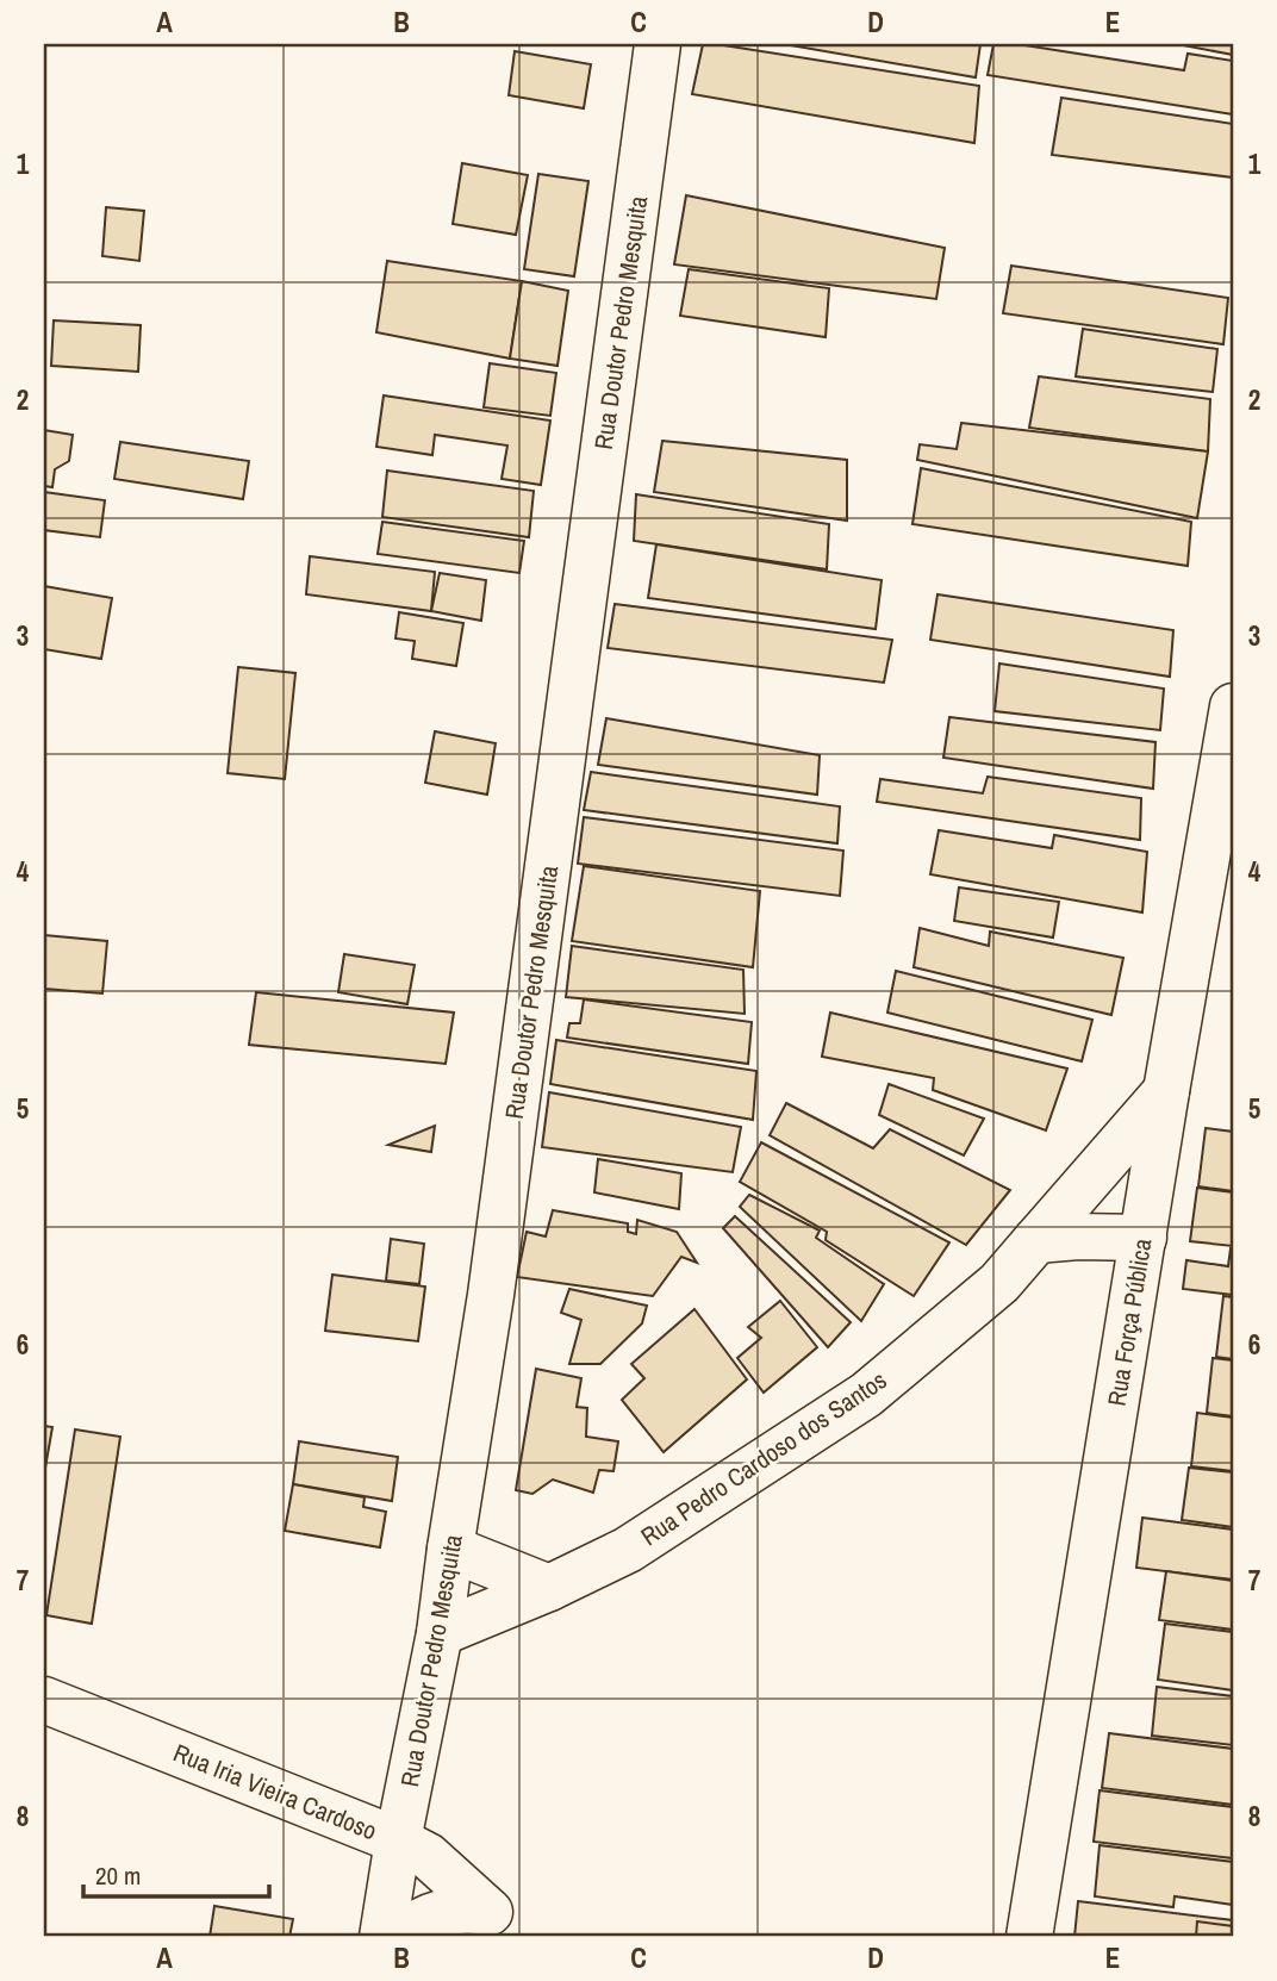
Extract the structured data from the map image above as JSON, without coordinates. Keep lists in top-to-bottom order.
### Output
{
  "streets": {
    "street": [
      "Rua Doutor Pedro Mesquita",
      "Rua Força Pública",
      "Rua Pedro Cardoso dos Santos",
      "Rua Iria Vieira Cardoso"
    ]
  },
  "crossings": [
    ["Rua Doutor Pedro Mesquita", "Rua Pedro Cardoso dos Santos"],
    ["Rua Doutor Pedro Mesquita", "Rua Iria Vieira Cardoso"],
    ["Rua Força Pública", "Rua Pedro Cardoso dos Santos"]
  ],
  "scale_bar": "20 m",
  "grid": {
    "columns": [
      "A",
      "B",
      "C",
      "D",
      "E"
    ],
    "rows": [
      "1",
      "2",
      "3",
      "4",
      "5",
      "6",
      "7",
      "8"
    ]
  }
}
